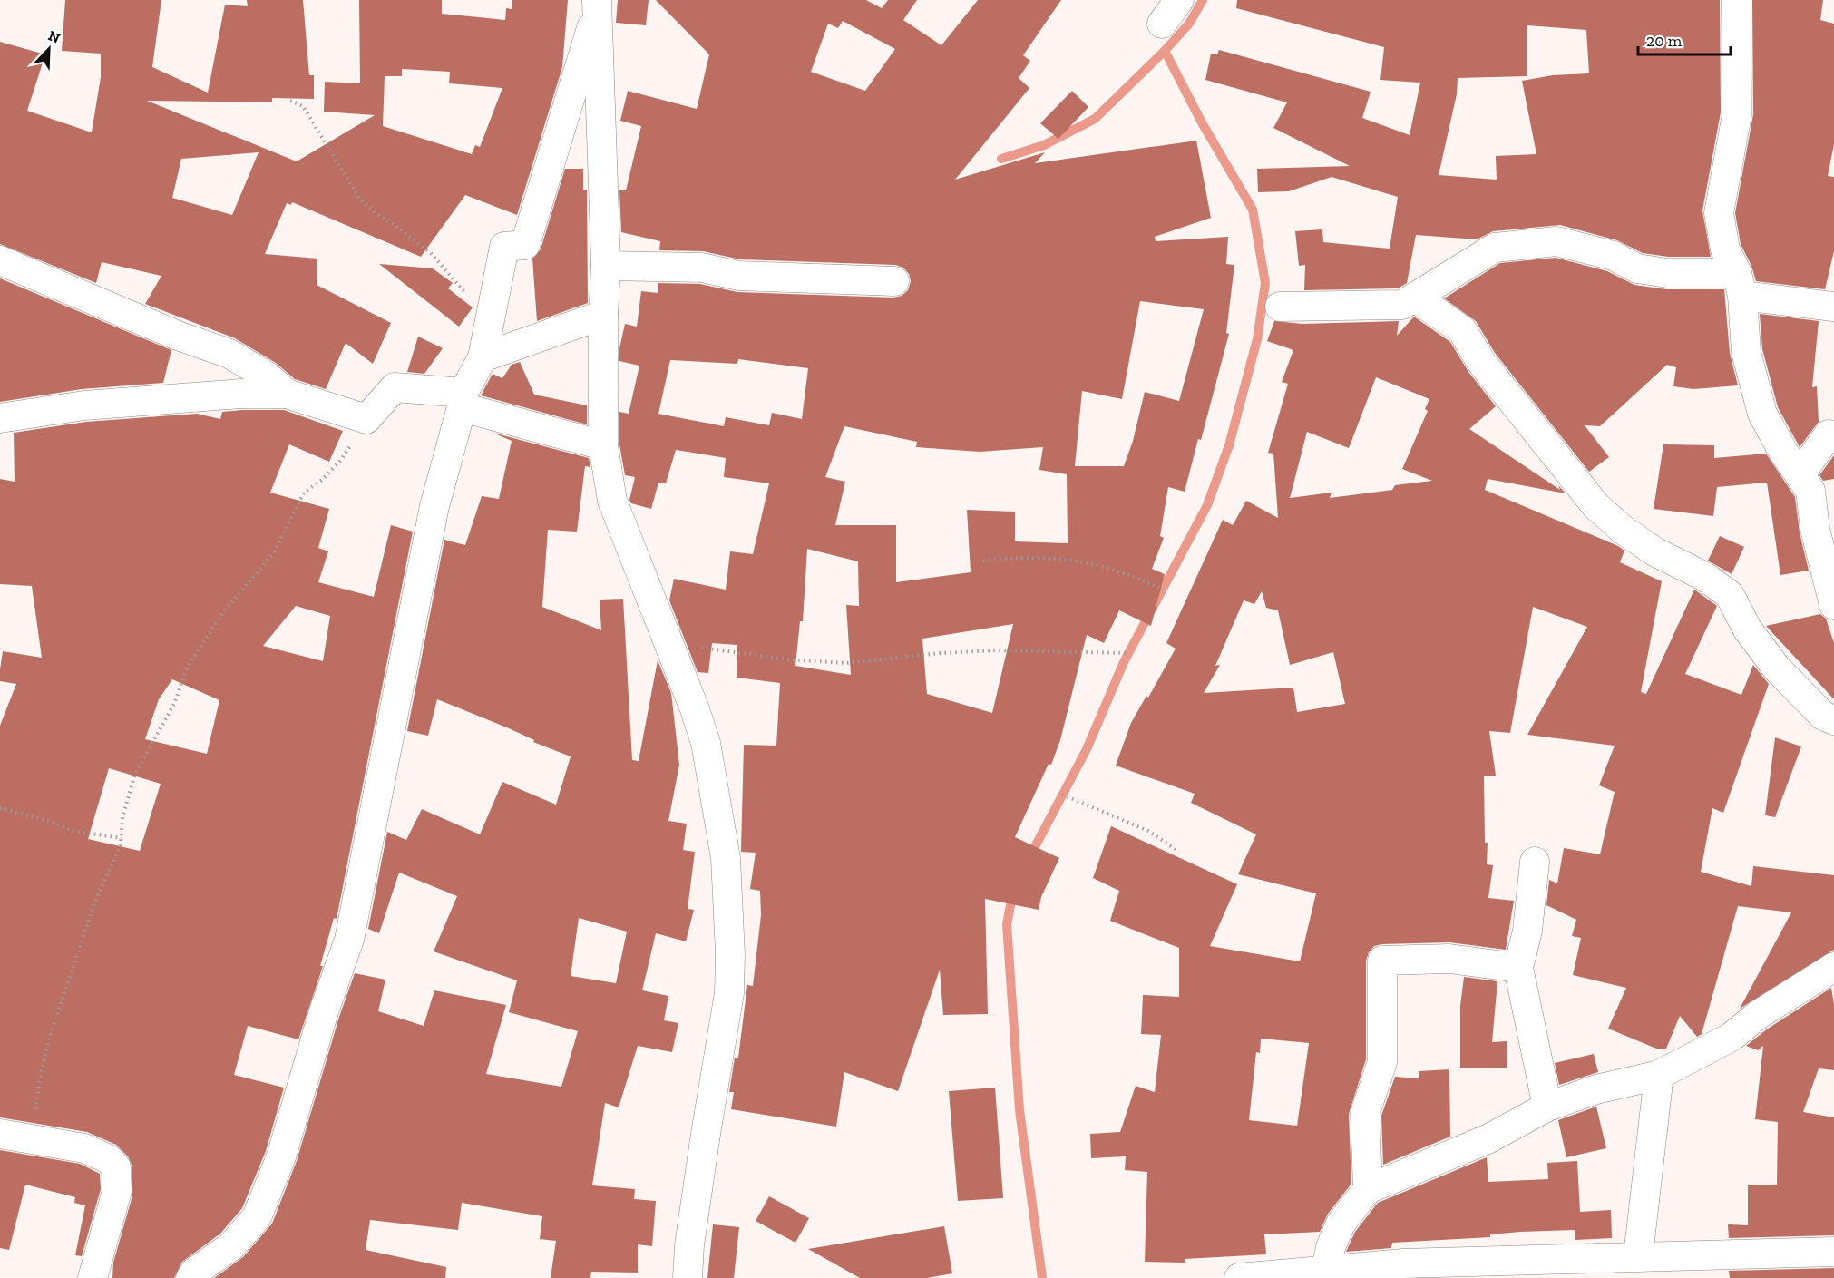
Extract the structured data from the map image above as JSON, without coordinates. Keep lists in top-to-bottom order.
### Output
{
  "scale_bar": "20 m",
  "north": "top right"
}
